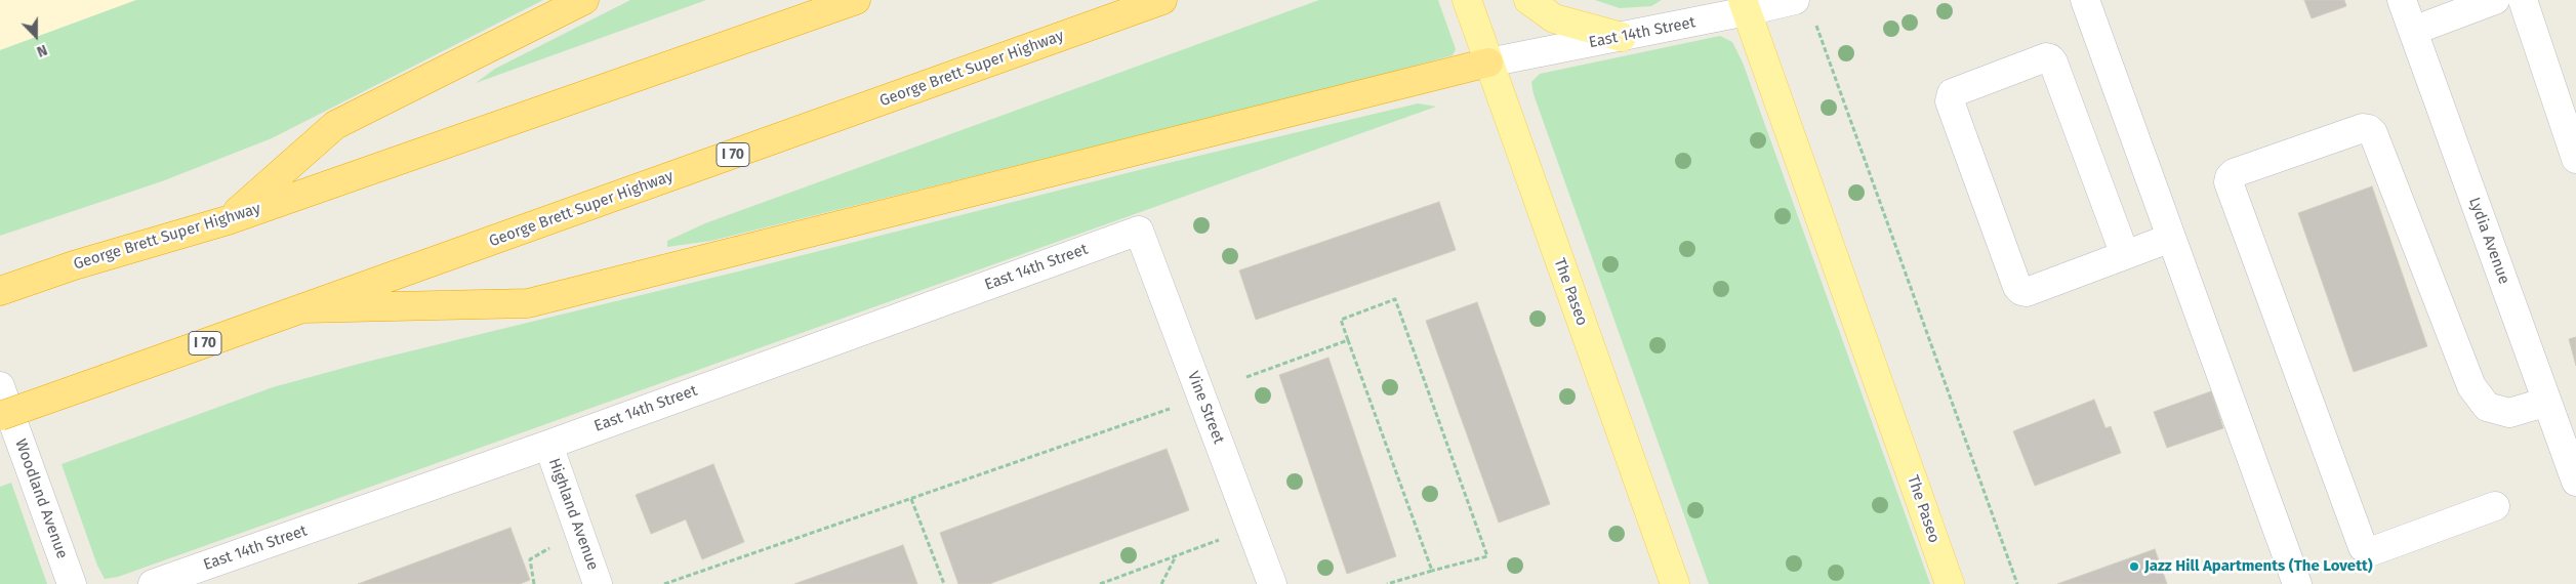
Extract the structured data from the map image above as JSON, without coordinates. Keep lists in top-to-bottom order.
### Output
{
  "streets": {
    "highway": ["George Brett Super Highway", "I 70"],
    "main road": ["The Paseo"],
    "street": [
      "East 14th Street",
      "Lydia Avenue",
      "Vine Street",
      "Woodland Avenue",
      "Highland Avenue"
    ]
  },
  "crossings": [
    ["East 14th Street", "The Paseo"],
    ["East 14th Street", "Vine Street"],
    ["East 14th Street", "Highland Avenue"]
  ],
  "places": ["Jazz Hill Apartments (The Lovett)"],
  "north": "bottom"
}
